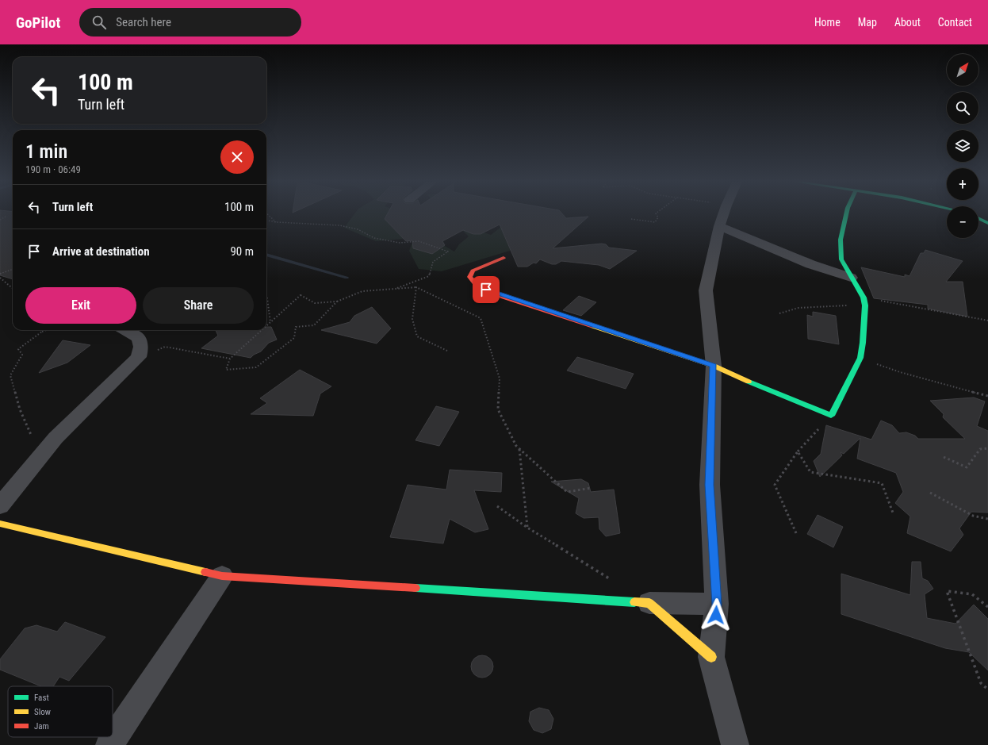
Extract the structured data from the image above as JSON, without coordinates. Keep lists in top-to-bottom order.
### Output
{
  "legend": ["Fast", "Slow", "Jam"],
  "north": "top right",
  "page": {
    "header": "GoPilot",
    "search": "Search here",
    "nav": [
      "Home",
      "Map",
      "About",
      "Contact"
    ],
    "map_buttons": ["+", "−"],
    "turn": ["100 m", "Turn left"],
    "heading": ["1 min", "190 m · 06:49"],
    "list": [
      {
        "name": "Turn left",
        "value": "100 m"
      },
      {
        "name": "Arrive at destination",
        "value": "90 m"
      }
    ],
    "buttons": ["Exit", "Share"]
  }
}
